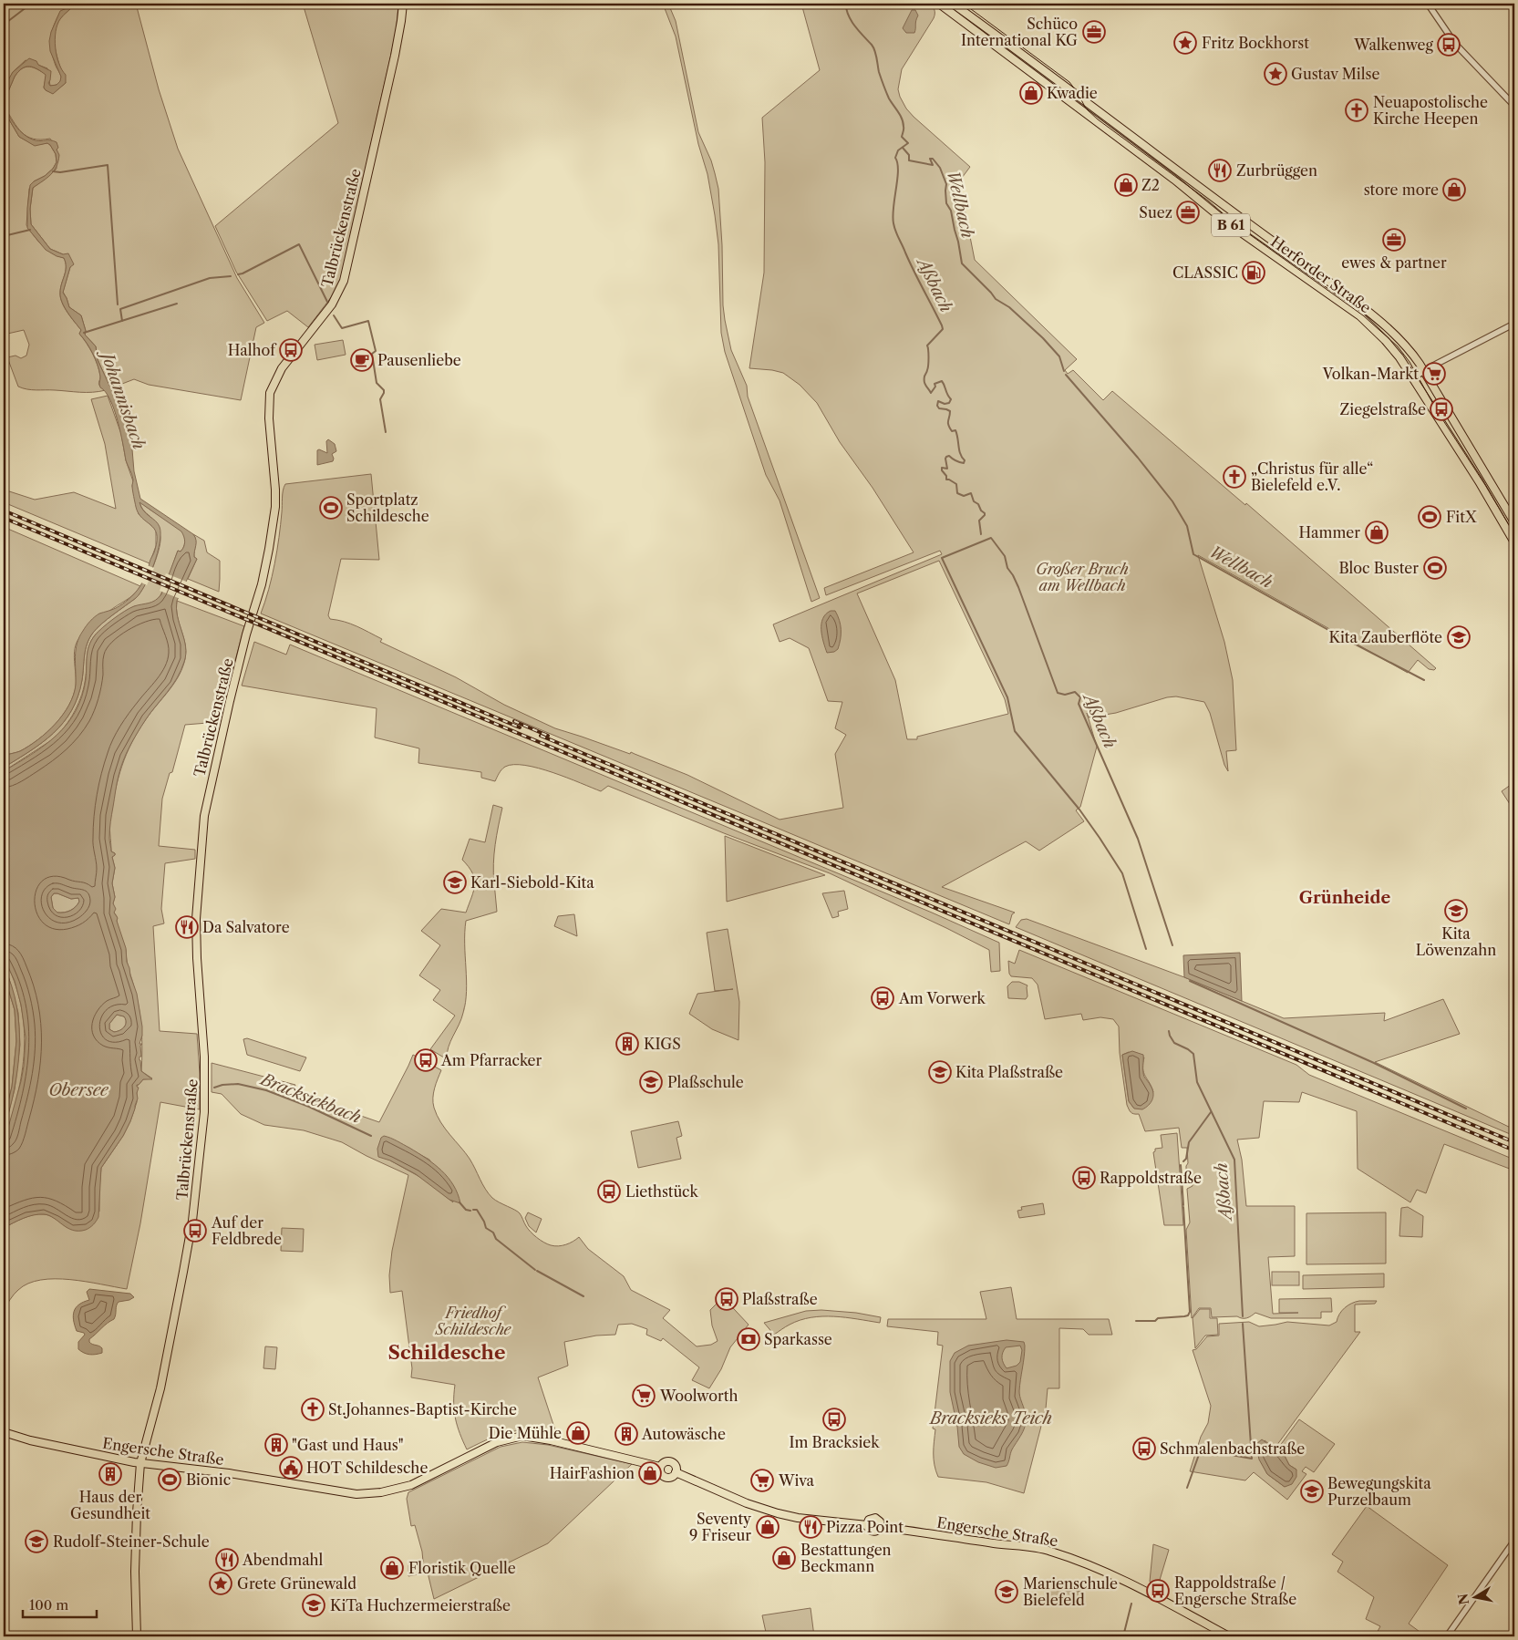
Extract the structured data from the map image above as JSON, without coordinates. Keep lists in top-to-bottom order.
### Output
{
  "streets": {
    "main road": [
      "B 61",
      "Talbrückenstraße",
      "Herforder Straße",
      "Engersche Straße"
    ]
  },
  "crossings": [
    ["Talbrückenstraße", "Engersche Straße"]
  ],
  "districts": ["Grünheide", "Schildesche"],
  "water": [
    "Wellbach",
    "Aßbach",
    "Johannisbach",
    "Obersee",
    "Bracksiekbach",
    "Bracksieks Teich"
  ],
  "parks": ["Großer Bruch am Wellbach", "Friedhof Schildesche"],
  "places": {
    "office": ["Schüco International KG", "Suez", "ewes & partner"],
    "place": ["Fritz Bockhorst", "Gustav Milse", "Grete Grünewald"],
    "bus stop": [
      "Walkenweg",
      "Halhof",
      "Ziegelstraße",
      "Am Vorwerk",
      "Am Pfarracker",
      "Rappoldstraße",
      "Liethstück",
      "Auf der Feldbrede",
      "Plaßstraße",
      "Im Bracksiek",
      "Schmalenbachstraße",
      "Rappoldstraße / Engersche Straße"
    ],
    "shop": [
      "Kwadie",
      "Z2",
      "store more",
      "Hammer",
      "Die Mühle",
      "HairFashion",
      "Seventy 9 Friseur",
      "Bestattungen Beckmann",
      "Floristik Quelle"
    ],
    "church": ["Neuapostolische Kirche Heepen", "„Christus für alle“ Bielefeld e.V.", "St.Johannes-Baptist-Kirche"],
    "restaurant": [
      "Zurbrüggen",
      "Da Salvatore",
      "Pizza Point",
      "Abendmahl"
    ],
    "fuel station": ["CLASSIC"],
    "cafe": ["Pausenliebe"],
    "supermarket": ["Volkan-Markt", "Woolworth", "Wiva"],
    "sports": [
      "Sportplatz Schildesche",
      "FitX",
      "Bloc Buster",
      "Bionic"
    ],
    "school or university": [
      "Kita Zauberflöte",
      "Karl-Siebold-Kita",
      "Kita Löwenzahn",
      "Kita Plaßstraße",
      "Plaßschule",
      "Bewegungskita Purzelbaum",
      "Rudolf-Steiner-Schule",
      "Marienschule Bielefeld",
      "KiTa Huchzermeierstraße"
    ],
    "building": [
      "KIGS",
      "Autowäsche",
      "\"Gast und Haus\"",
      "Haus der Gesundheit"
    ],
    "bank": ["Sparkasse"],
    "public building": ["HOT Schildesche"]
  },
  "scale_bar": "100 m",
  "north": "left"
}
